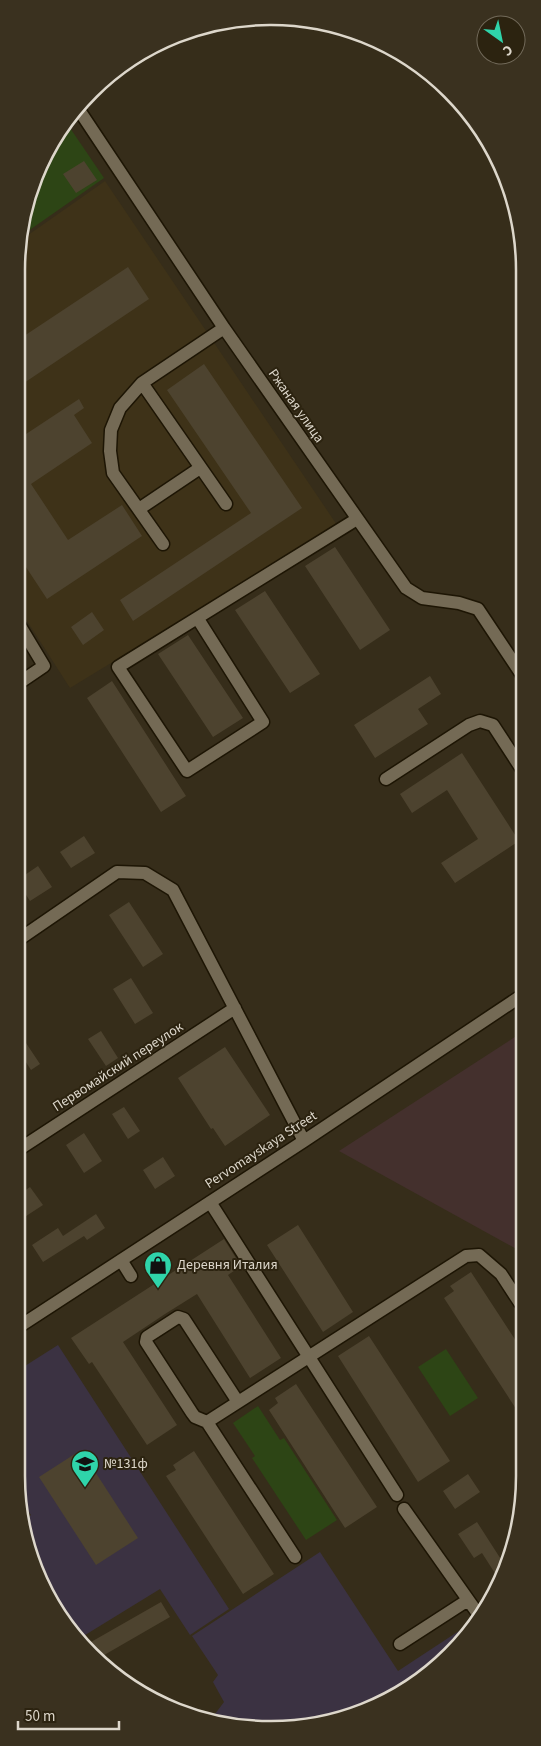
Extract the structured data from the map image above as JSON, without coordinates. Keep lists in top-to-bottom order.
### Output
{
  "streets": {
    "street": ["Ржаная улица", "Первомайский переулок", "Pervomayskaya Street"]
  },
  "places": {
    "shop": ["Деревня Италия"],
    "school or university": ["№131ф"]
  },
  "scale_bar": "50 m",
  "north": "bottom right"
}
